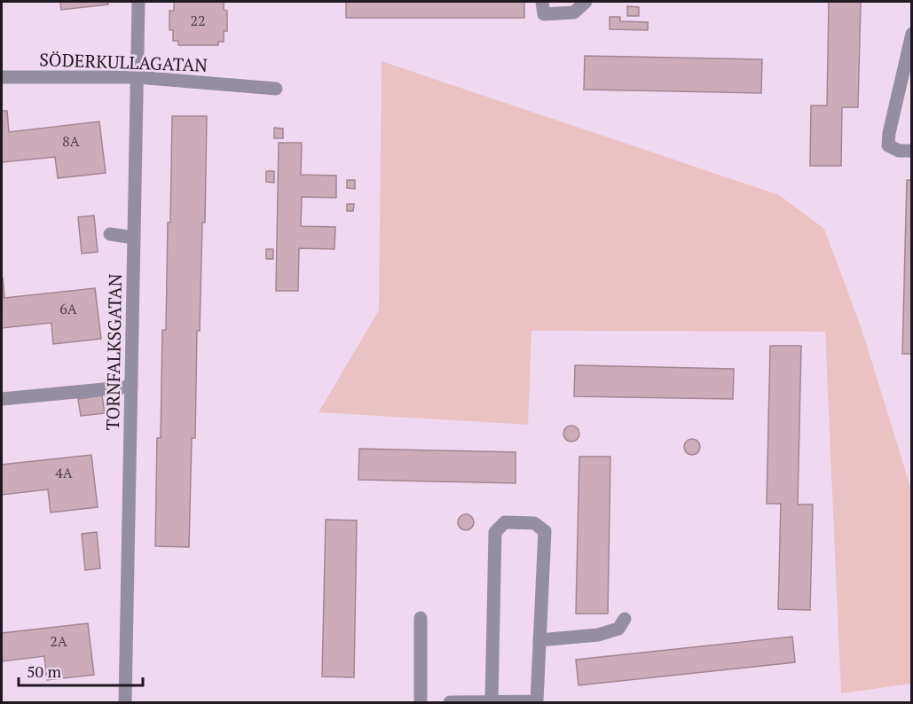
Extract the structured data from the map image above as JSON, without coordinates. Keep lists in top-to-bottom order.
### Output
{
  "streets": {
    "street": ["SÖDERKULLAGATAN", "TORNFALKSGATAN"]
  },
  "crossings": [
    ["SÖDERKULLAGATAN", "TORNFALKSGATAN"]
  ],
  "house_numbers": [
    "22",
    "8A",
    "6A",
    "4A",
    "2A"
  ],
  "scale_bar": "50 m"
}
